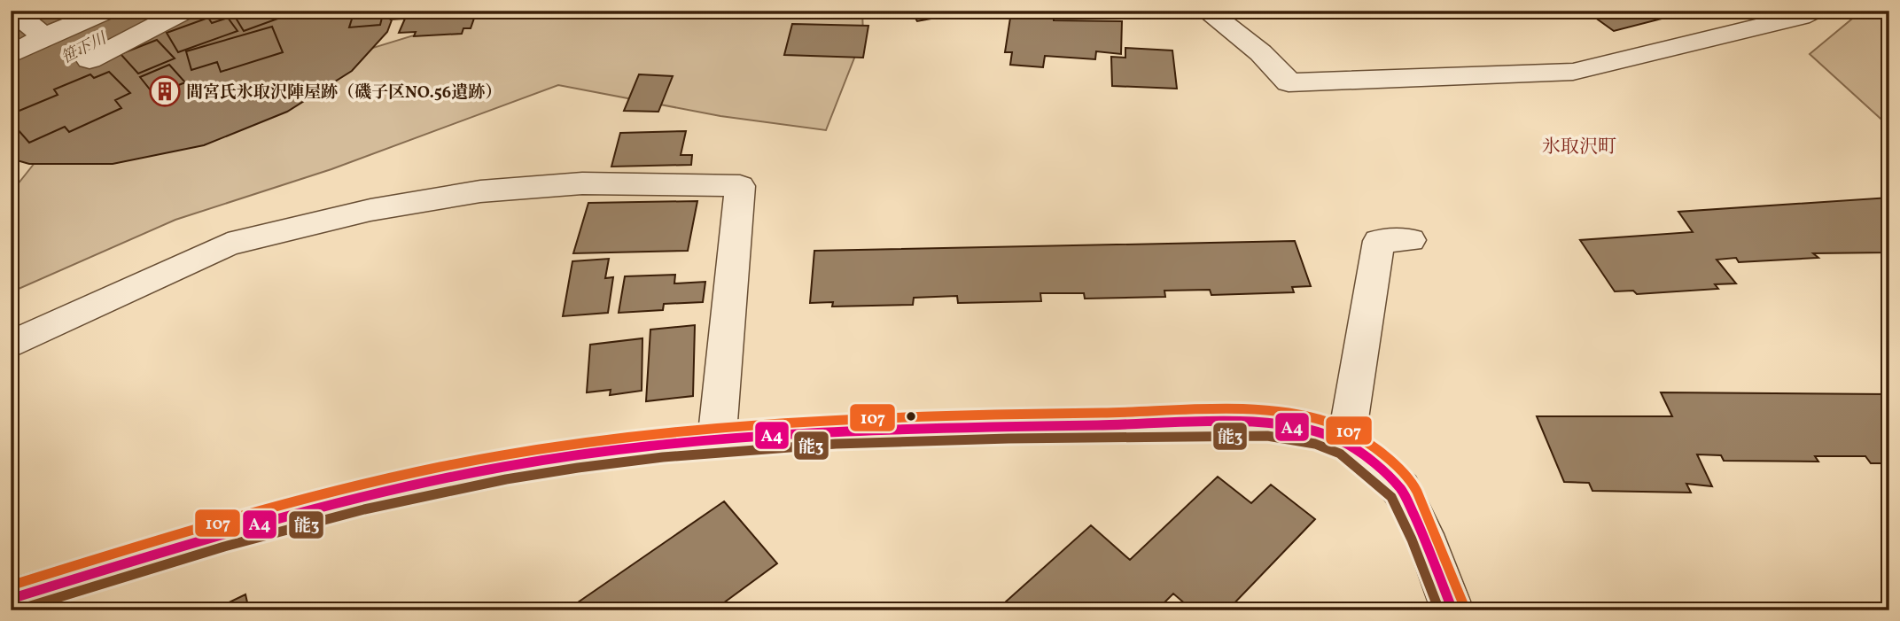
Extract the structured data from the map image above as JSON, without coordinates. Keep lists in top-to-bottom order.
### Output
{
  "districts": ["氷取沢町"],
  "water": ["笹下川"],
  "places": {
    "building": ["間宮氏氷取沢陣屋跡（磯子区NO.56遺跡）"]
  },
  "lines": ["transit line 107", "transit line A4", "transit line 能3"]
}
